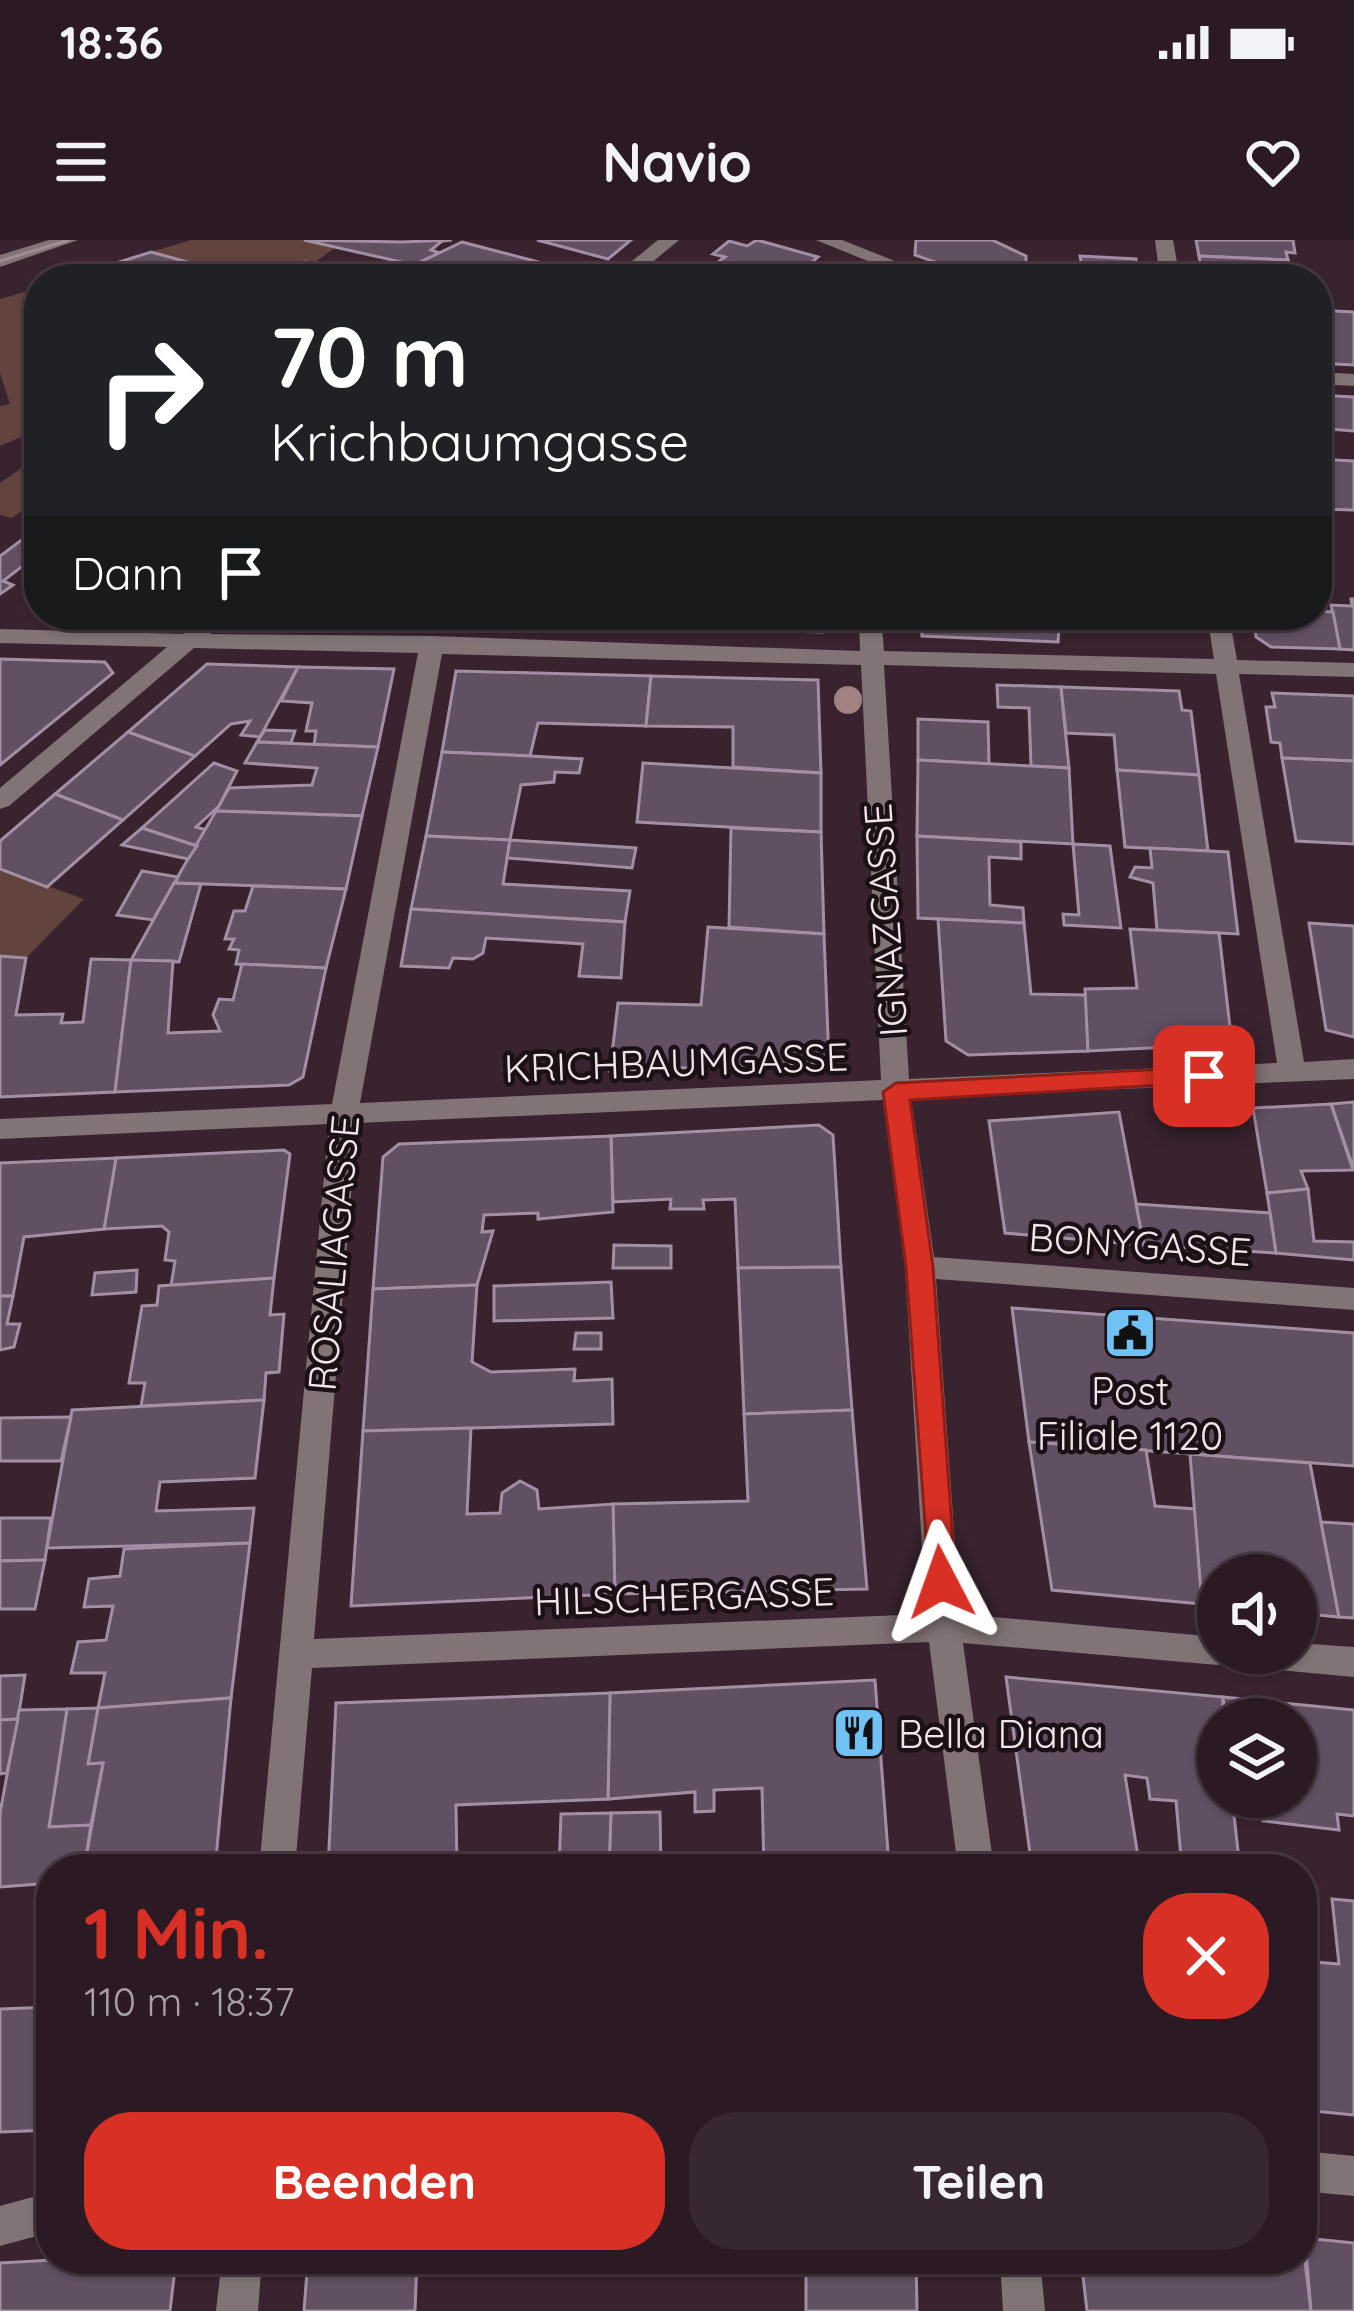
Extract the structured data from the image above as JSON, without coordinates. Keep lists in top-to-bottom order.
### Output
{
  "streets": {
    "street": [
      "IGNAZGASSE",
      "KRICHBAUMGASSE",
      "BONYGASSE",
      "ROSALIAGASSE",
      "HILSCHERGASSE"
    ]
  },
  "crossings": [
    ["IGNAZGASSE", "KRICHBAUMGASSE"],
    ["IGNAZGASSE", "BONYGASSE"],
    ["IGNAZGASSE", "HILSCHERGASSE"],
    ["KRICHBAUMGASSE", "ROSALIAGASSE"],
    ["ROSALIAGASSE", "HILSCHERGASSE"]
  ],
  "places": {
    "public building": ["Post Filiale 1120"],
    "restaurant": ["Bella Diana"]
  },
  "page": {
    "status": "18:36",
    "header": "Navio",
    "turn": ["70 m", "Krichbaumgasse"],
    "then": "Dann",
    "heading": ["1 Min.", "110 m · 18:37"],
    "buttons": ["Beenden", "Teilen"]
  }
}
